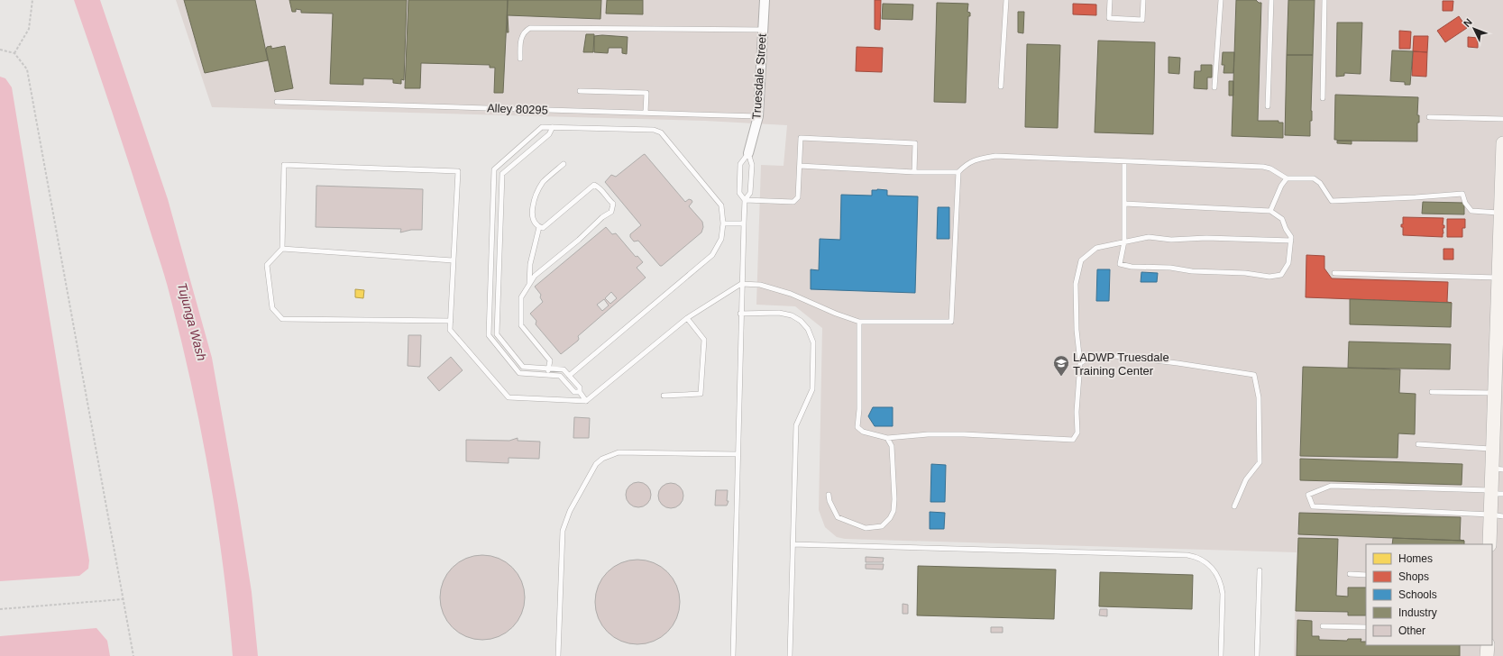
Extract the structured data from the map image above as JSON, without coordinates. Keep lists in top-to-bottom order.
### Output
{
  "streets": {
    "street": ["Truesdale Street"],
    "lane": ["Alley 80295"]
  },
  "crossings": [
    ["Truesdale Street", "Alley 80295"]
  ],
  "water": ["Tujunga Wash"],
  "places": {
    "school or university": ["LADWP Truesdale Training Center"]
  },
  "legend": [
    "Homes",
    "Shops",
    "Schools",
    "Industry",
    "Other"
  ],
  "north": "top left"
}
